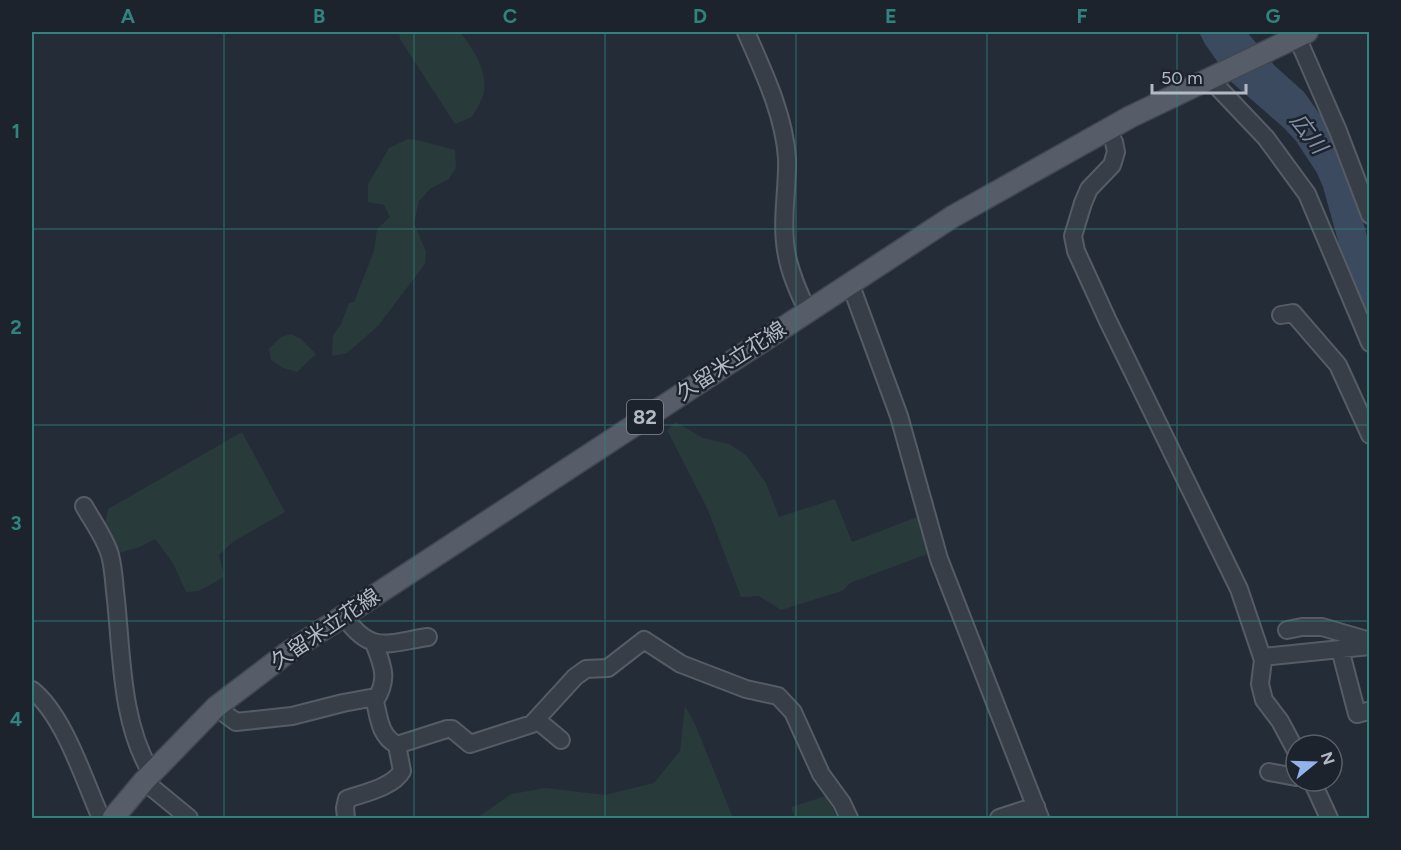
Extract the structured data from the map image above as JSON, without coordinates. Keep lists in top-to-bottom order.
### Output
{
  "streets": {
    "main road": ["久留米立花線", "82"]
  },
  "water": ["広川"],
  "scale_bar": "50 m",
  "north": "right",
  "grid": {
    "columns": [
      "A",
      "B",
      "C",
      "D",
      "E",
      "F",
      "G"
    ],
    "rows": [
      "1",
      "2",
      "3",
      "4"
    ]
  }
}
